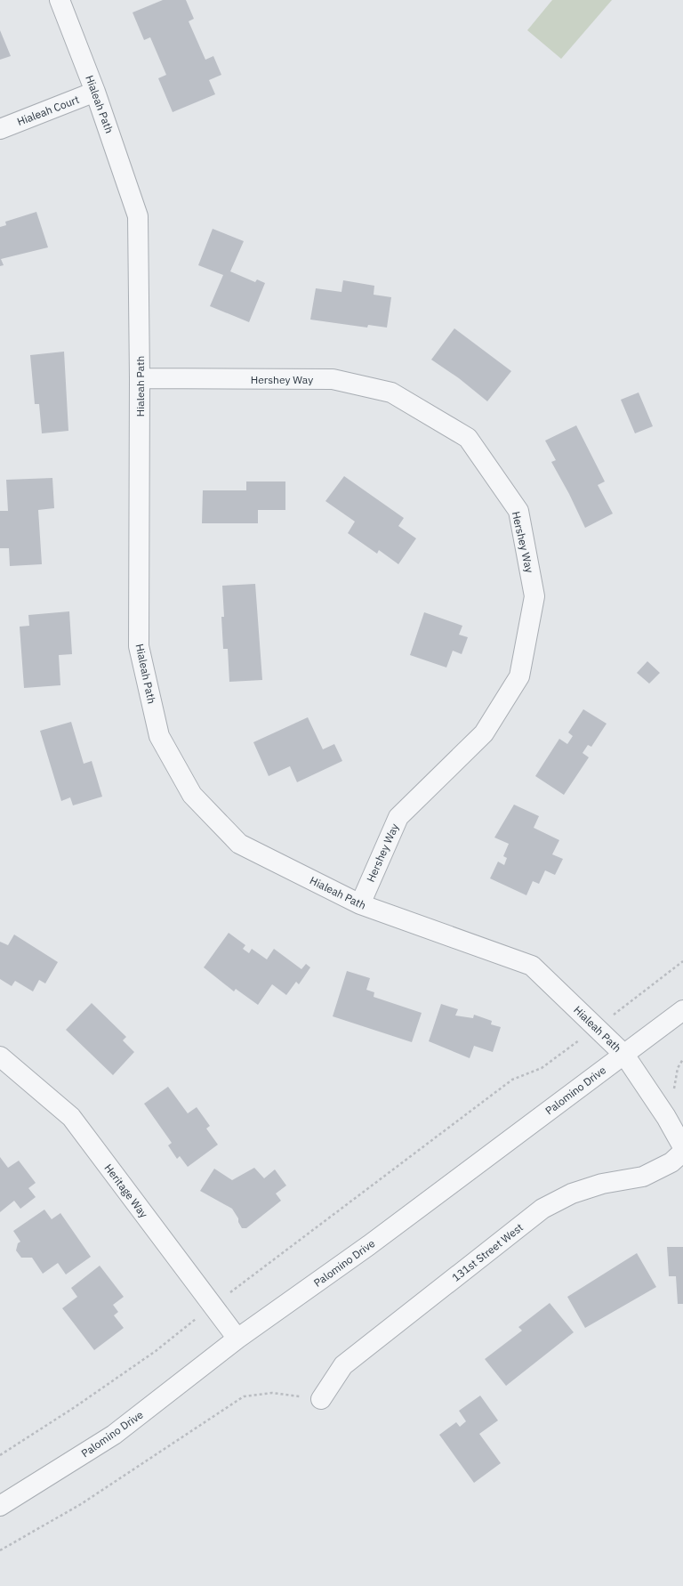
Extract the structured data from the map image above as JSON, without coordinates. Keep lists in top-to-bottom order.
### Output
{
  "streets": {
    "street": [
      "Hialeah Path",
      "Hialeah Court",
      "Hershey Way",
      "Palomino Drive",
      "Heritage Way",
      "131st Street West"
    ]
  },
  "crossings": [
    ["Hialeah Path", "Hialeah Court"],
    ["Hialeah Path", "Hershey Way"],
    ["Hialeah Path", "Palomino Drive"],
    ["Palomino Drive", "Heritage Way"]
  ]
}
